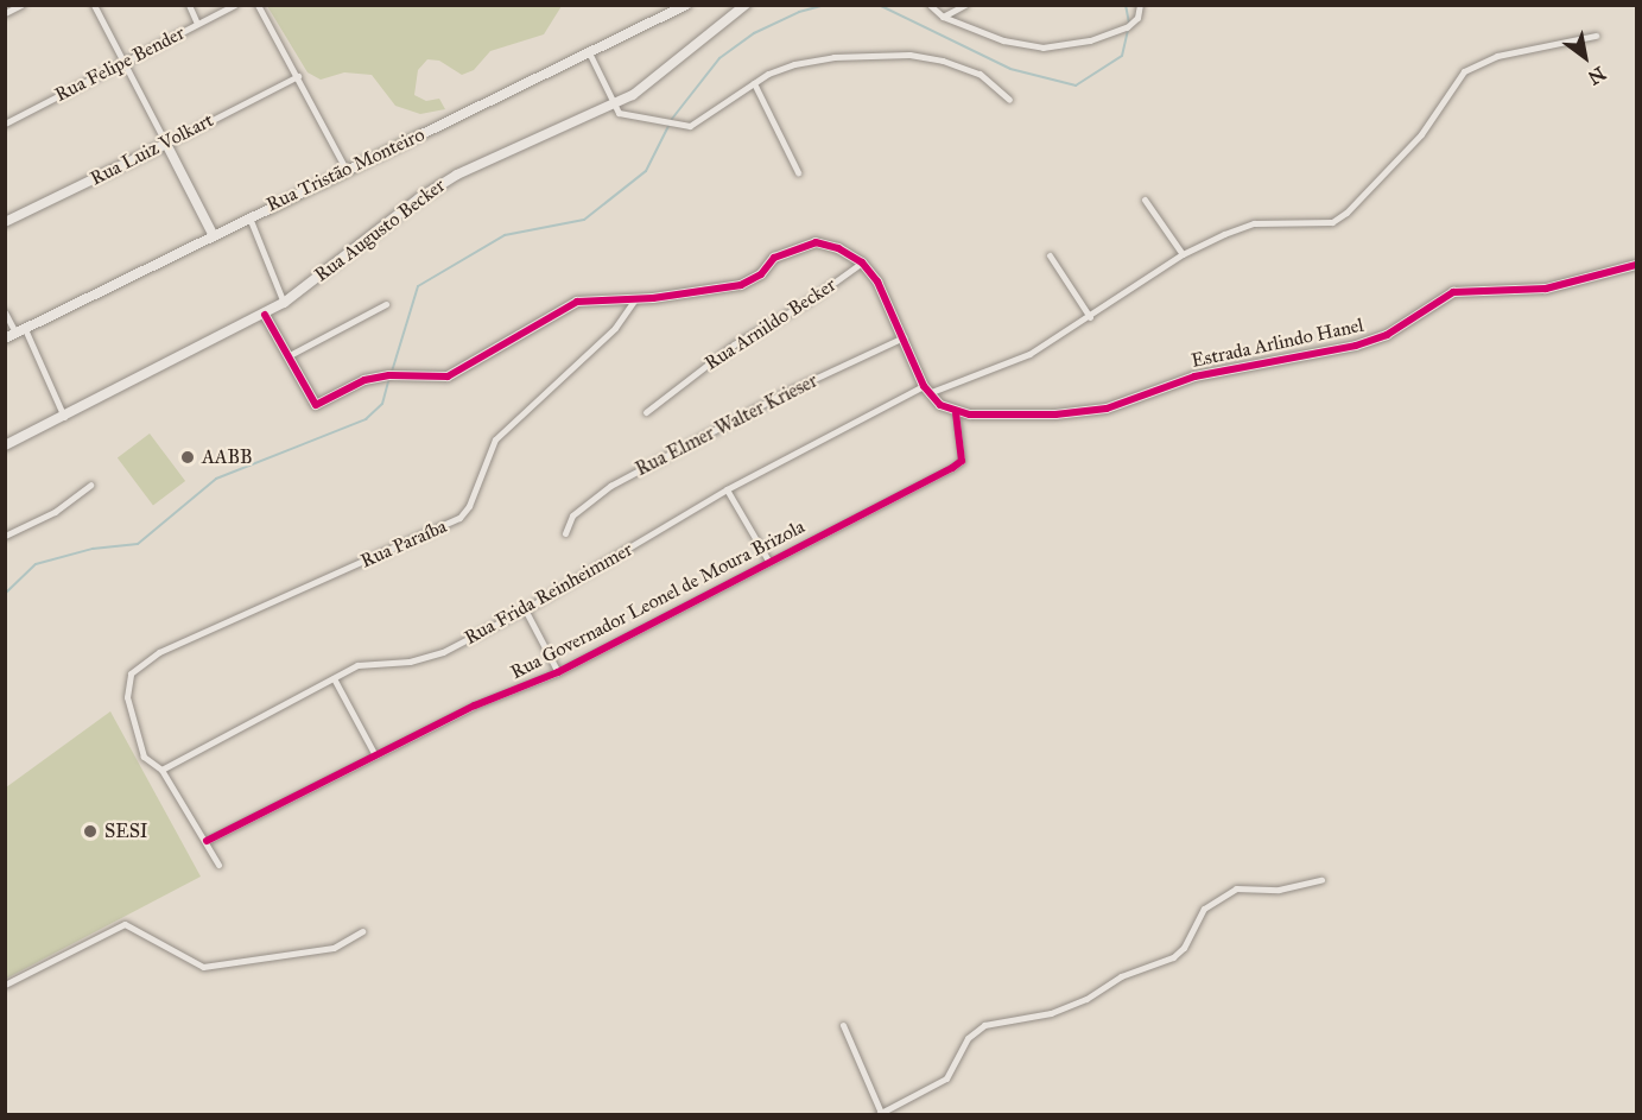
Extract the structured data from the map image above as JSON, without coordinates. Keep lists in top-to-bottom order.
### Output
{
  "streets": {
    "street": [
      "Rua Felipe Bender",
      "Rua Luiz Volkart",
      "Rua Tristão Monteiro",
      "Rua Augusto Becker",
      "Rua Arnildo Becker",
      "Estrada Arlindo Hanel",
      "Rua Elmer Walter Krieser",
      "Rua Paraíba",
      "Rua Frida Reinheimmer",
      "Rua Governador Leonel de Moura Brizola"
    ]
  },
  "crossings": [
    ["Estrada Arlindo Hanel", "Rua Governador Leonel de Moura Brizola"],
    ["Rua Paraíba", "Rua Frida Reinheimmer"]
  ],
  "places": ["AABB", "SESI"],
  "north": "bottom right"
}
